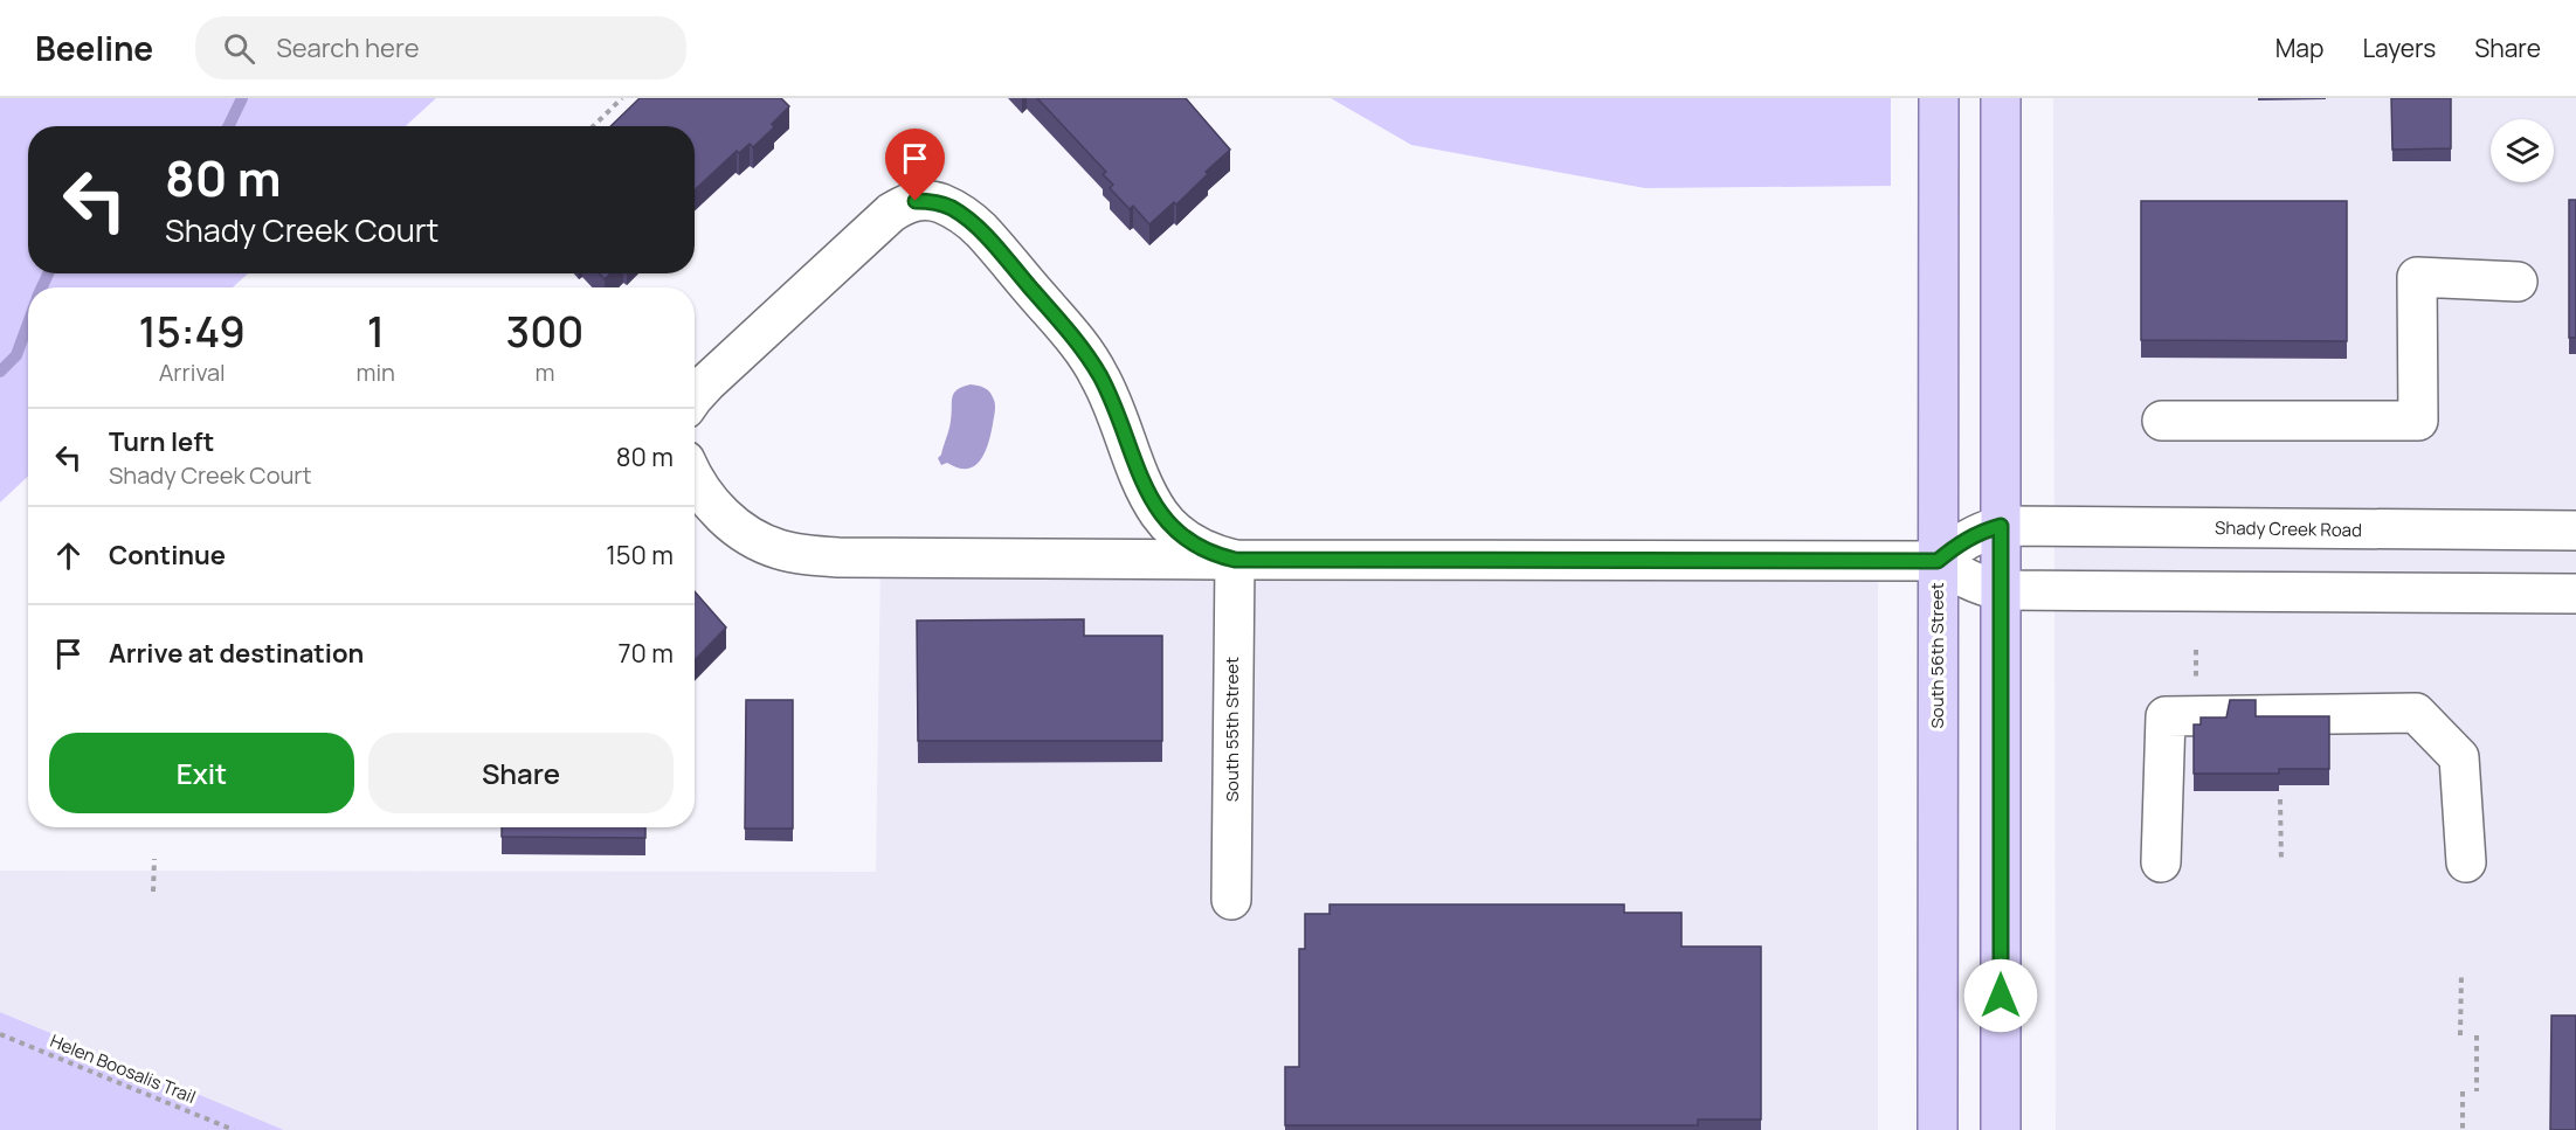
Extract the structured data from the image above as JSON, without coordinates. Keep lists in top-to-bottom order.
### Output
{
  "streets": {
    "main road": ["South 56th Street"],
    "street": ["Shady Creek Road", "South 55th Street"],
    "path": ["Helen Boosalis Trail"]
  },
  "page": {
    "header": "Beeline",
    "search": "Search here",
    "nav": ["Map", "Layers", "Share"],
    "turn": ["80 m", "Shady Creek Court"],
    "eta": [
      "15:49",
      "Arrival",
      "1",
      "min",
      "300",
      "m"
    ],
    "list": [
      {
        "name": "Turn left",
        "note": "Shady Creek Court",
        "value": "80 m"
      },
      {
        "name": "Continue",
        "value": "150 m"
      },
      {
        "name": "Arrive at destination",
        "value": "70 m"
      }
    ],
    "buttons": ["Exit", "Share"]
  }
}
